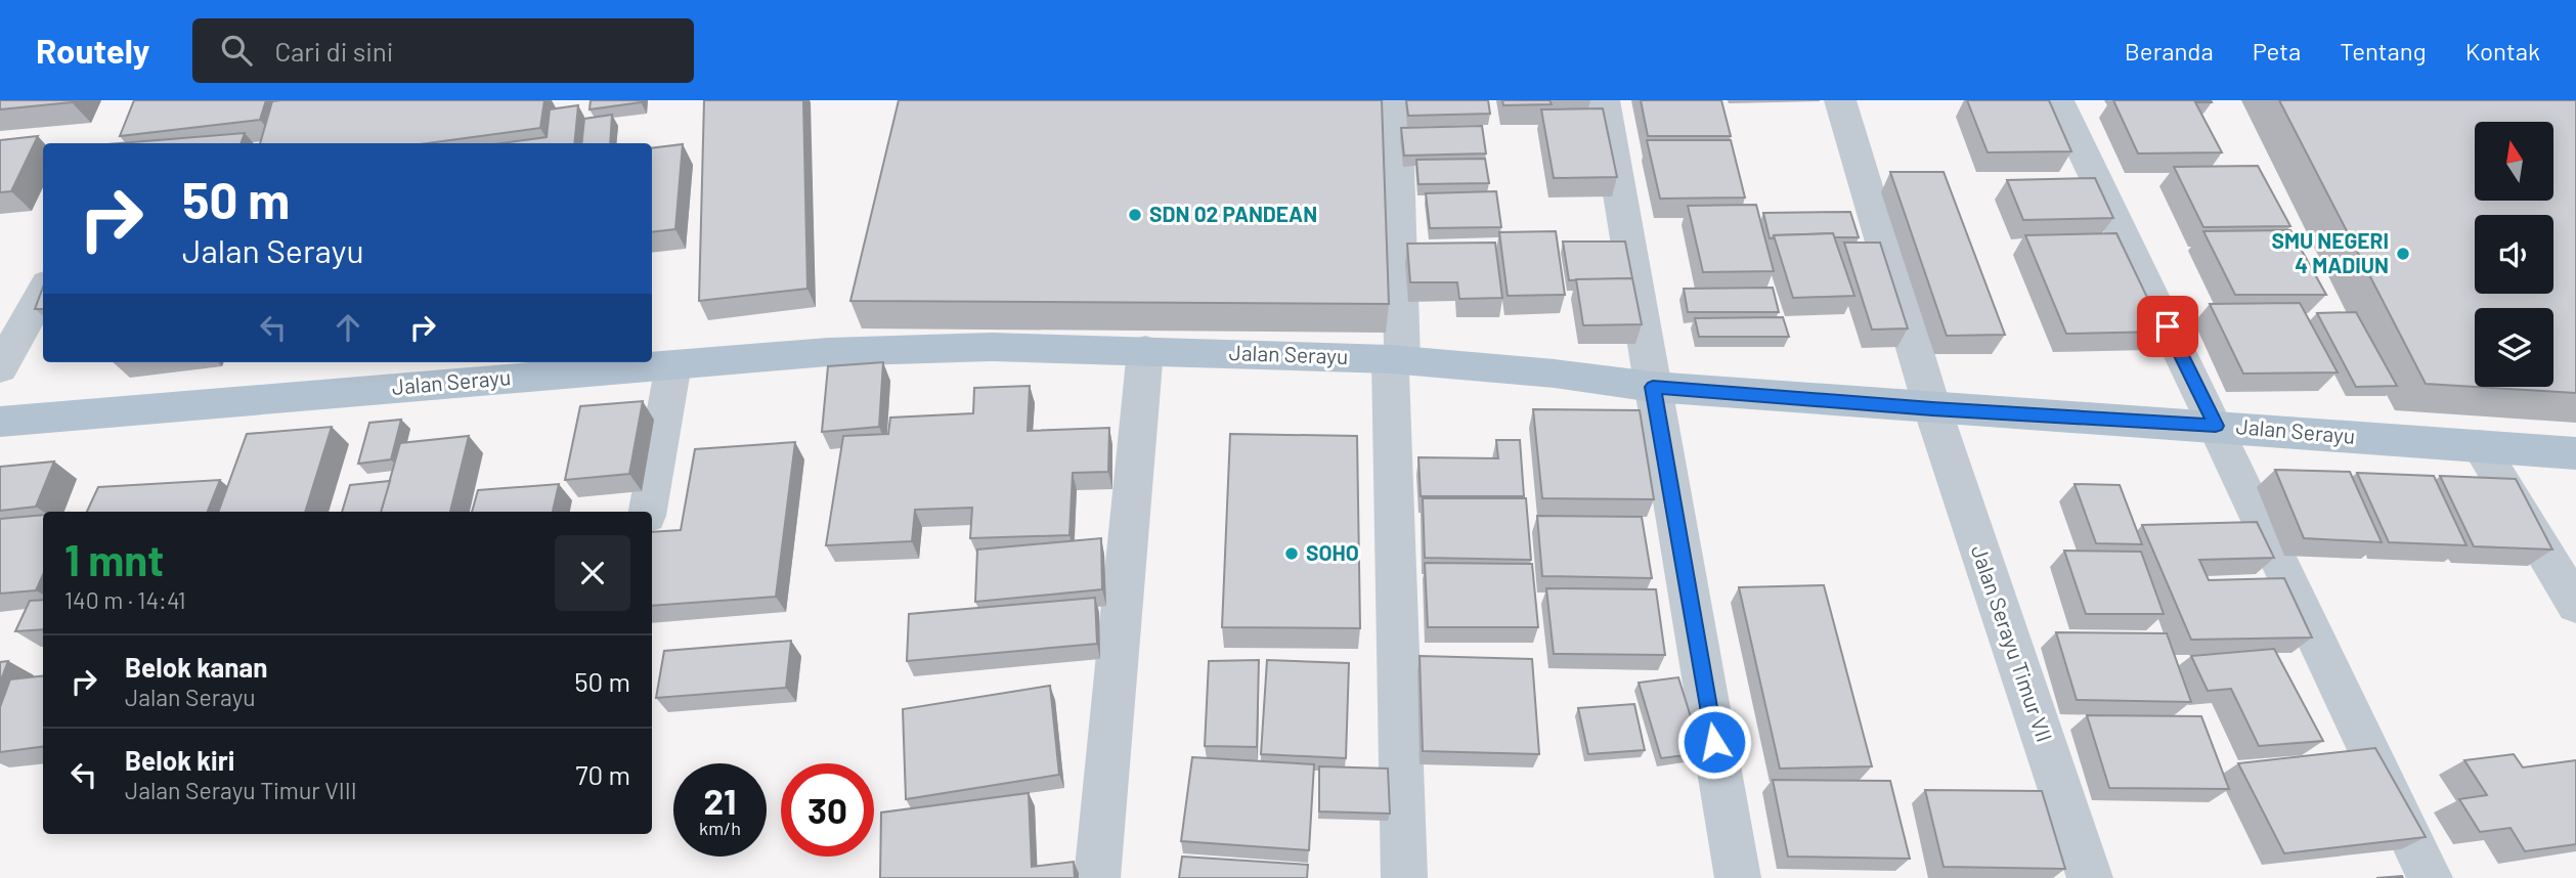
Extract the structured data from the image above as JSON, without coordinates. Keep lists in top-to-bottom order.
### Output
{
  "streets": {
    "main road": ["Jalan Serayu"],
    "street": ["Jalan Serayu Timur VII"]
  },
  "crossings": [
    ["Jalan Serayu", "Jalan Serayu Timur VII"]
  ],
  "places": ["SDN 02 PANDEAN", "SMU NEGERI 4 MADIUN", "SOHO"],
  "north": "top",
  "page": {
    "header": "Routely",
    "search": "Cari di sini",
    "nav": [
      "Beranda",
      "Peta",
      "Tentang",
      "Kontak"
    ],
    "turn": ["50 m", "Jalan Serayu"],
    "heading": ["1 mnt", "140 m · 14:41"],
    "list": [
      {
        "name": "Belok kanan",
        "note": "Jalan Serayu",
        "value": "50 m"
      },
      {
        "name": "Belok kiri",
        "note": "Jalan Serayu Timur VIII",
        "value": "70 m"
      }
    ],
    "speed": "21 km/h",
    "limit": "30"
  }
}
